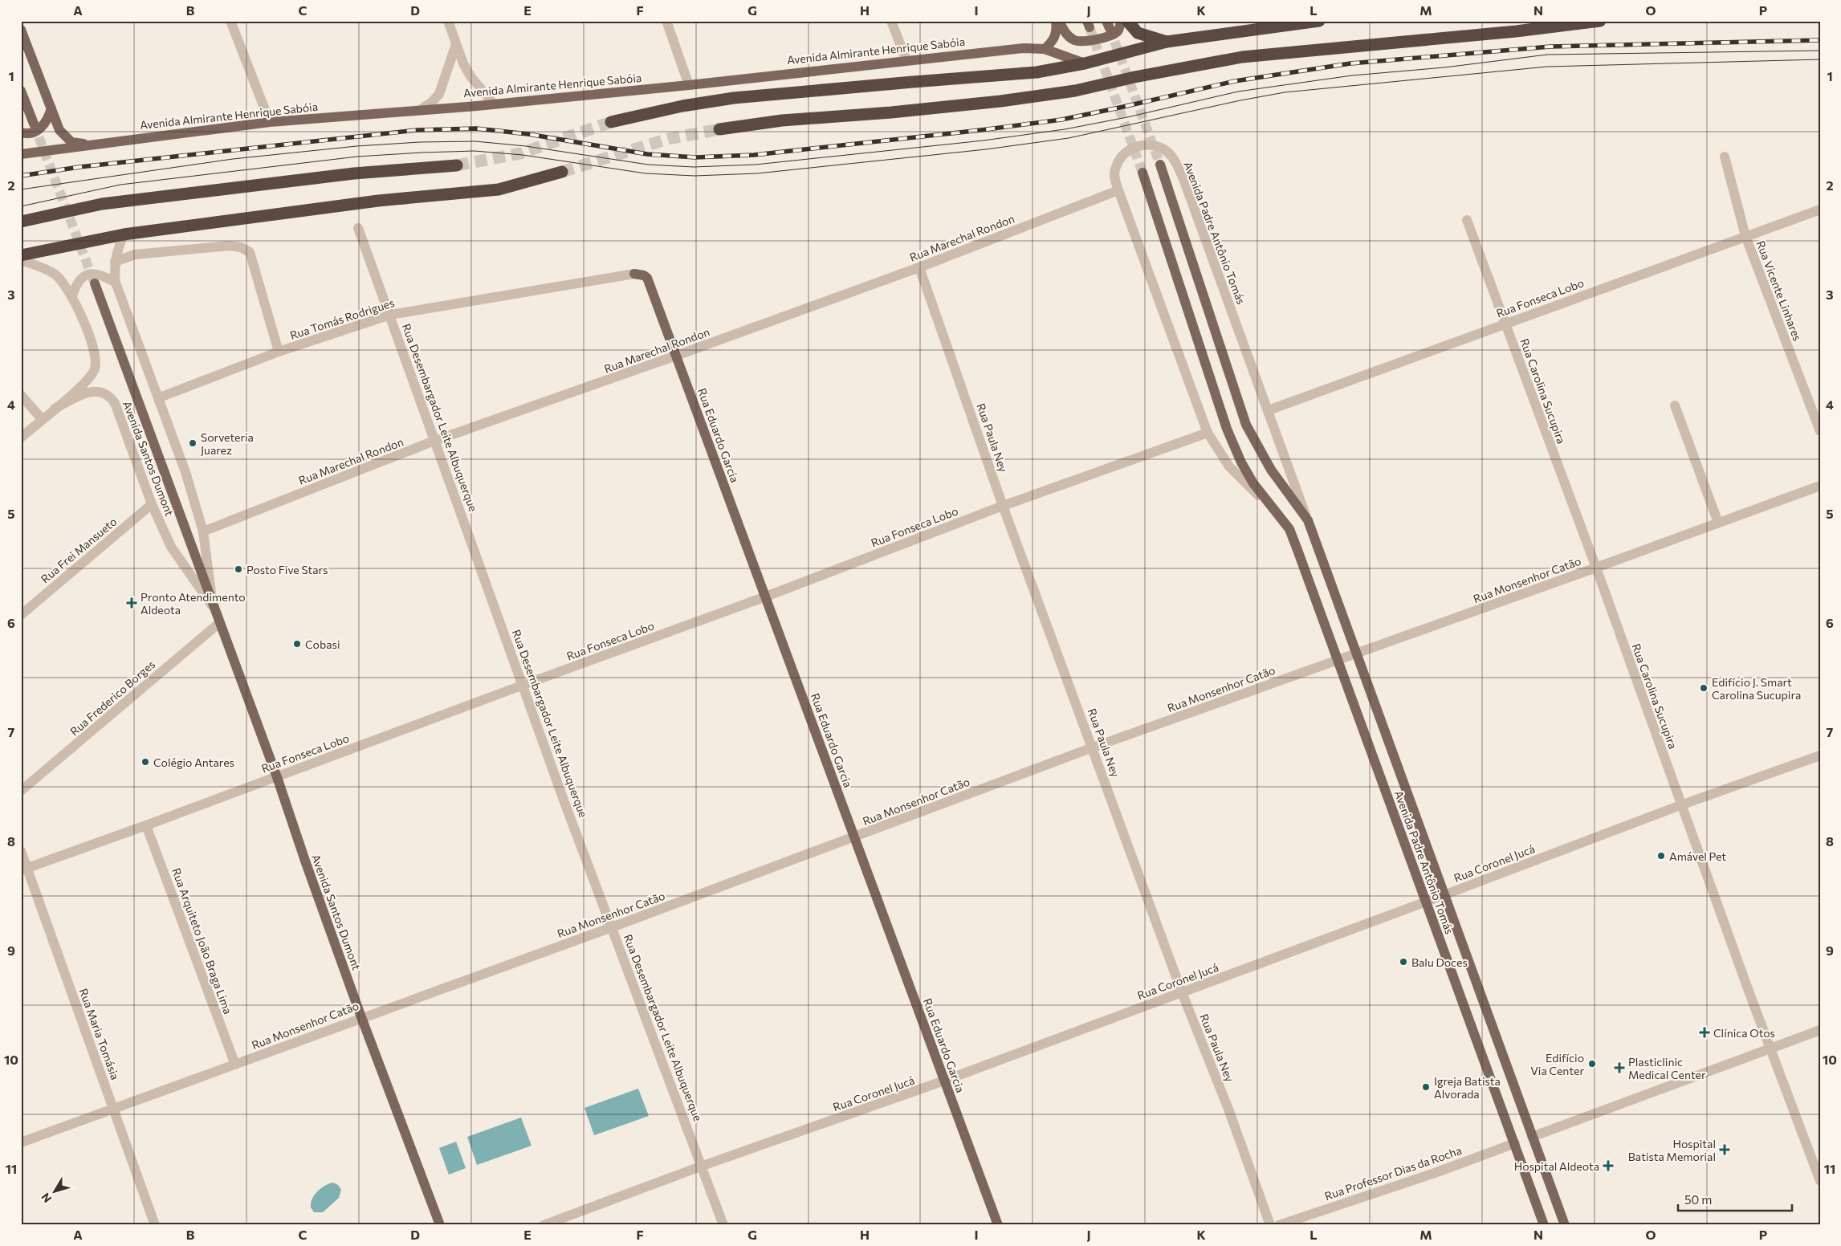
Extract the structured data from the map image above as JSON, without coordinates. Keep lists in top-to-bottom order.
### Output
{
  "streets": {
    "main road": [
      "Avenida Almirante Henrique Sabóia",
      "Avenida Padre Antônio Tomás",
      "Rua Eduardo Garcia",
      "Avenida Santos Dumont"
    ],
    "street": [
      "Rua Marechal Rondon",
      "Rua Vicente Linhares",
      "Rua Fonseca Lobo",
      "Rua Tomás Rodrigues",
      "Rua Carolina Sucupira",
      "Rua Desembargador Leite Albuquerque",
      "Rua Paula Ney",
      "Rua Frei Mansueto",
      "Rua Monsenhor Catão",
      "Rua Frederico Borges",
      "Rua Coronel Jucá",
      "Rua Arquiteto João Braga Lima",
      "Rua Maria Tomásia",
      "Rua Professor Dias da Rocha"
    ]
  },
  "crossings": [
    ["Avenida Padre Antônio Tomás", "Rua Marechal Rondon"],
    ["Avenida Padre Antônio Tomás", "Rua Fonseca Lobo"],
    ["Avenida Padre Antônio Tomás", "Rua Monsenhor Catão"],
    ["Avenida Padre Antônio Tomás", "Rua Coronel Jucá"],
    ["Avenida Padre Antônio Tomás", "Rua Professor Dias da Rocha"],
    ["Rua Marechal Rondon", "Rua Desembargador Leite Albuquerque"],
    ["Rua Marechal Rondon", "Rua Eduardo Garcia"],
    ["Rua Marechal Rondon", "Rua Paula Ney"],
    ["Rua Marechal Rondon", "Avenida Santos Dumont"],
    ["Rua Vicente Linhares", "Rua Fonseca Lobo"],
    ["Rua Fonseca Lobo", "Rua Carolina Sucupira"],
    ["Rua Fonseca Lobo", "Rua Desembargador Leite Albuquerque"],
    ["Rua Fonseca Lobo", "Rua Eduardo Garcia"],
    ["Rua Fonseca Lobo", "Rua Paula Ney"],
    ["Rua Fonseca Lobo", "Avenida Santos Dumont"],
    ["Rua Fonseca Lobo", "Rua Arquiteto João Braga Lima"],
    ["Rua Fonseca Lobo", "Rua Maria Tomásia"],
    ["Rua Tomás Rodrigues", "Rua Desembargador Leite Albuquerque"],
    ["Rua Tomás Rodrigues", "Rua Eduardo Garcia"],
    ["Rua Tomás Rodrigues", "Avenida Santos Dumont"],
    ["Rua Carolina Sucupira", "Rua Monsenhor Catão"],
    ["Rua Carolina Sucupira", "Rua Coronel Jucá"],
    ["Rua Desembargador Leite Albuquerque", "Rua Monsenhor Catão"],
    ["Rua Desembargador Leite Albuquerque", "Rua Coronel Jucá"],
    ["Rua Eduardo Garcia", "Rua Monsenhor Catão"],
    ["Rua Eduardo Garcia", "Rua Coronel Jucá"],
    ["Rua Paula Ney", "Rua Monsenhor Catão"],
    ["Rua Paula Ney", "Rua Coronel Jucá"],
    ["Avenida Santos Dumont", "Rua Frei Mansueto"],
    ["Avenida Santos Dumont", "Rua Monsenhor Catão"],
    ["Avenida Santos Dumont", "Rua Frederico Borges"],
    ["Rua Monsenhor Catão", "Rua Arquiteto João Braga Lima"],
    ["Rua Monsenhor Catão", "Rua Maria Tomásia"]
  ],
  "places": {
    "other": [
      "Sorveteria Juarez",
      "Posto Five Stars",
      "Cobasi",
      "Edifício J. Smart Carolina Sucupira",
      "Colégio Antares",
      "Amável Pet",
      "Balu Doces",
      "Edifício Via Center",
      "Igreja Batista Alvorada"
    ],
    "health": [
      "Pronto Atendimento Aldeota",
      "Clínica Otos",
      "Plasticlinic Medical Center",
      "Hospital Batista Memorial",
      "Hospital Aldeota"
    ]
  },
  "scale_bar": "50 m",
  "north": "bottom left",
  "grid": {
    "columns": [
      "A",
      "B",
      "C",
      "D",
      "E",
      "F",
      "G",
      "H",
      "I",
      "J",
      "K",
      "L",
      "M",
      "N",
      "O",
      "P"
    ],
    "rows": [
      "1",
      "2",
      "3",
      "4",
      "5",
      "6",
      "7",
      "8",
      "9",
      "10",
      "11"
    ]
  }
}
